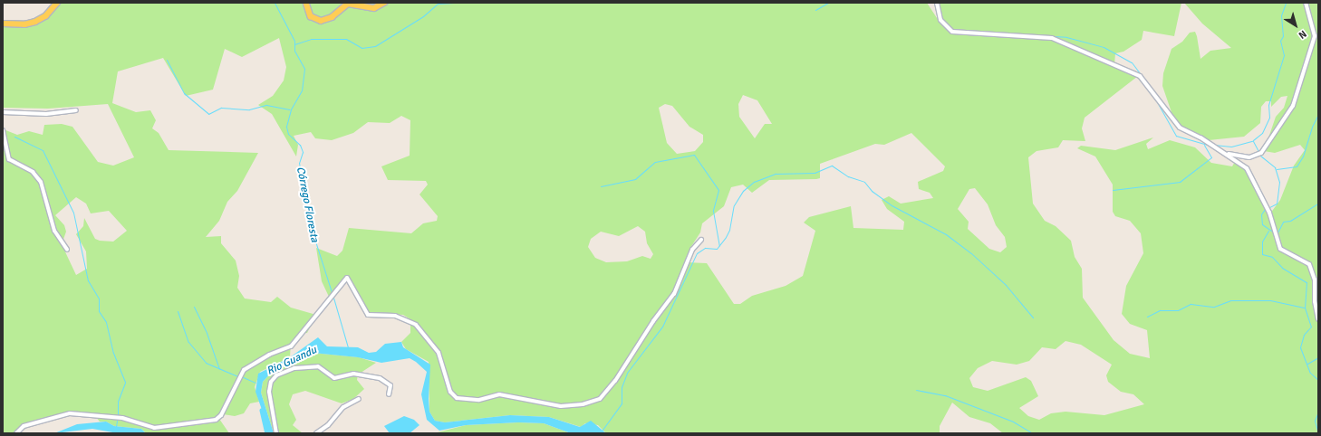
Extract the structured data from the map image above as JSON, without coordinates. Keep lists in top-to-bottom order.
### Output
{
  "water": ["Córrego Floresta", "Rio Guandu"],
  "north": "bottom right"
}
